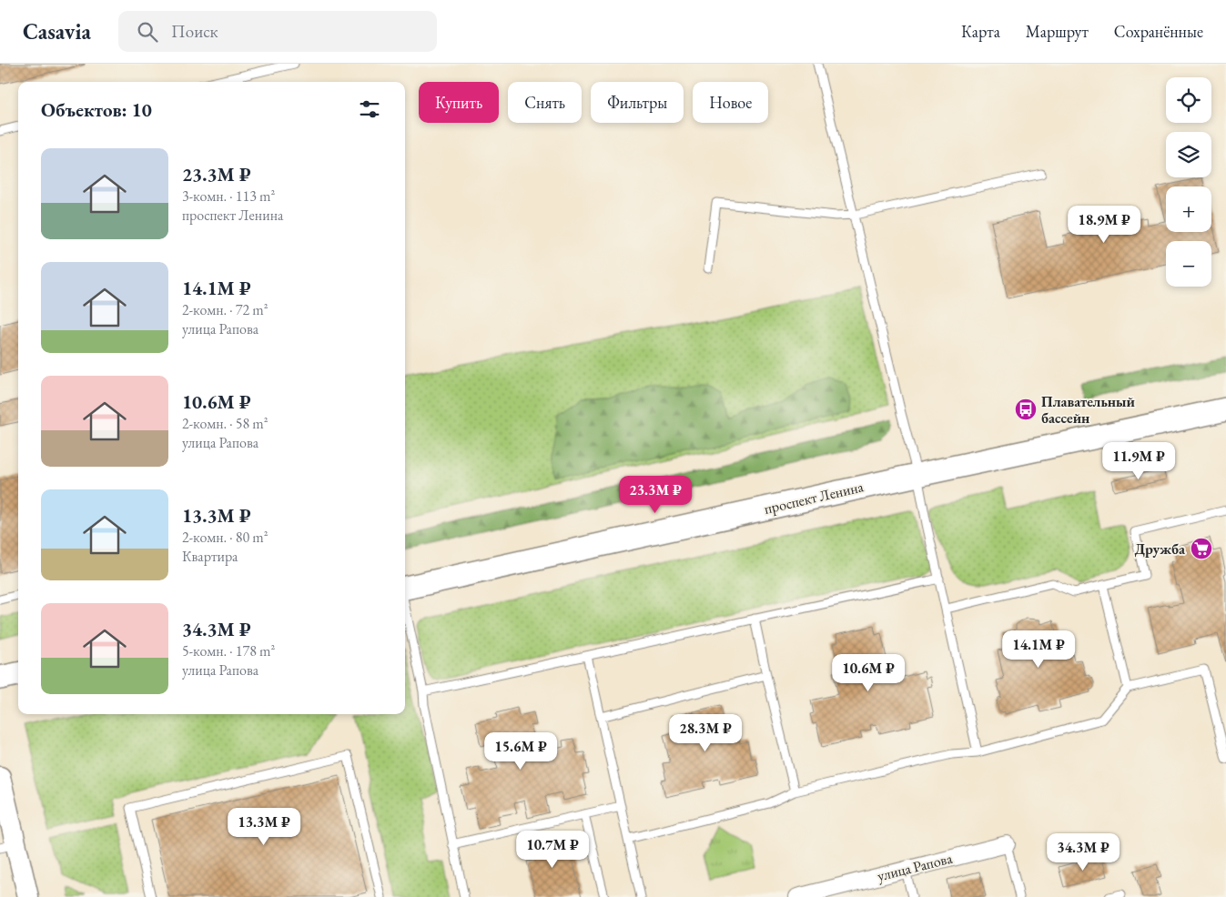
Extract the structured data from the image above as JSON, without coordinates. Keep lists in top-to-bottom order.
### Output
{
  "streets": {
    "main road": ["проспект Ленина"],
    "street": ["улица Рапова"]
  },
  "places": {
    "bus stop": ["Плавательный бассейн"],
    "supermarket": ["Дружба"]
  },
  "page": {
    "header": "Casavia",
    "search": "Поиск",
    "nav": ["Карта", "Маршрут", "Сохранённые"],
    "map_buttons": ["+", "−"],
    "chip": [
      "Купить",
      "Снять",
      "Фильтры",
      "Новое"
    ],
    "heading": "Объектов: 10",
    "list": [
      {
        "name": "23.3M ₽",
        "note": "3-комн. · 113 m² · проспект Ленина"
      },
      {
        "name": "14.1M ₽",
        "note": "2-комн. · 72 m² · улица Рапова"
      },
      {
        "name": "10.6M ₽",
        "note": "2-комн. · 58 m² · улица Рапова"
      },
      {
        "name": "13.3M ₽",
        "note": "2-комн. · 80 m² · Квартира"
      },
      {
        "name": "34.3M ₽",
        "note": "5-комн. · 178 m² · улица Рапова"
      }
    ],
    "price": [
      "18.9M ₽",
      "11.9M ₽",
      "23.3M ₽",
      "14.1M ₽",
      "10.6M ₽",
      "28.3M ₽",
      "15.6M ₽",
      "13.3M ₽",
      "10.7M ₽",
      "34.3M ₽"
    ]
  }
}
